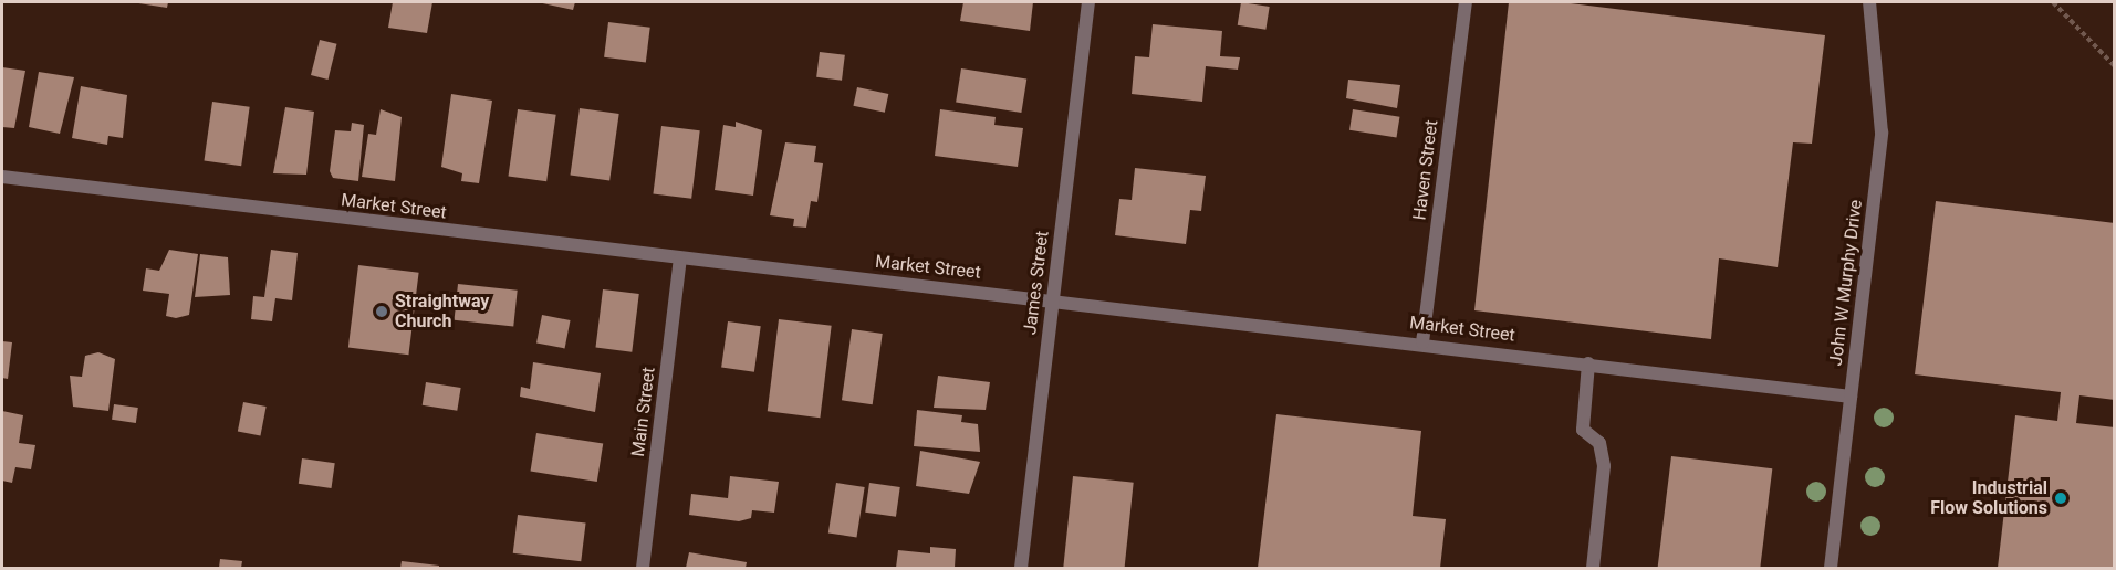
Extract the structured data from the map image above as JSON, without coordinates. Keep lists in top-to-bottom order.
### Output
{
  "streets": {
    "street": [
      "Haven Street",
      "Market Street",
      "James Street",
      "John W Murphy Drive",
      "Main Street"
    ]
  },
  "crossings": [
    ["Haven Street", "Market Street"],
    ["Market Street", "James Street"],
    ["Market Street", "John W Murphy Drive"],
    ["Market Street", "Main Street"]
  ],
  "places": ["Straightway Church", "Industrial Flow Solutions"]
}
